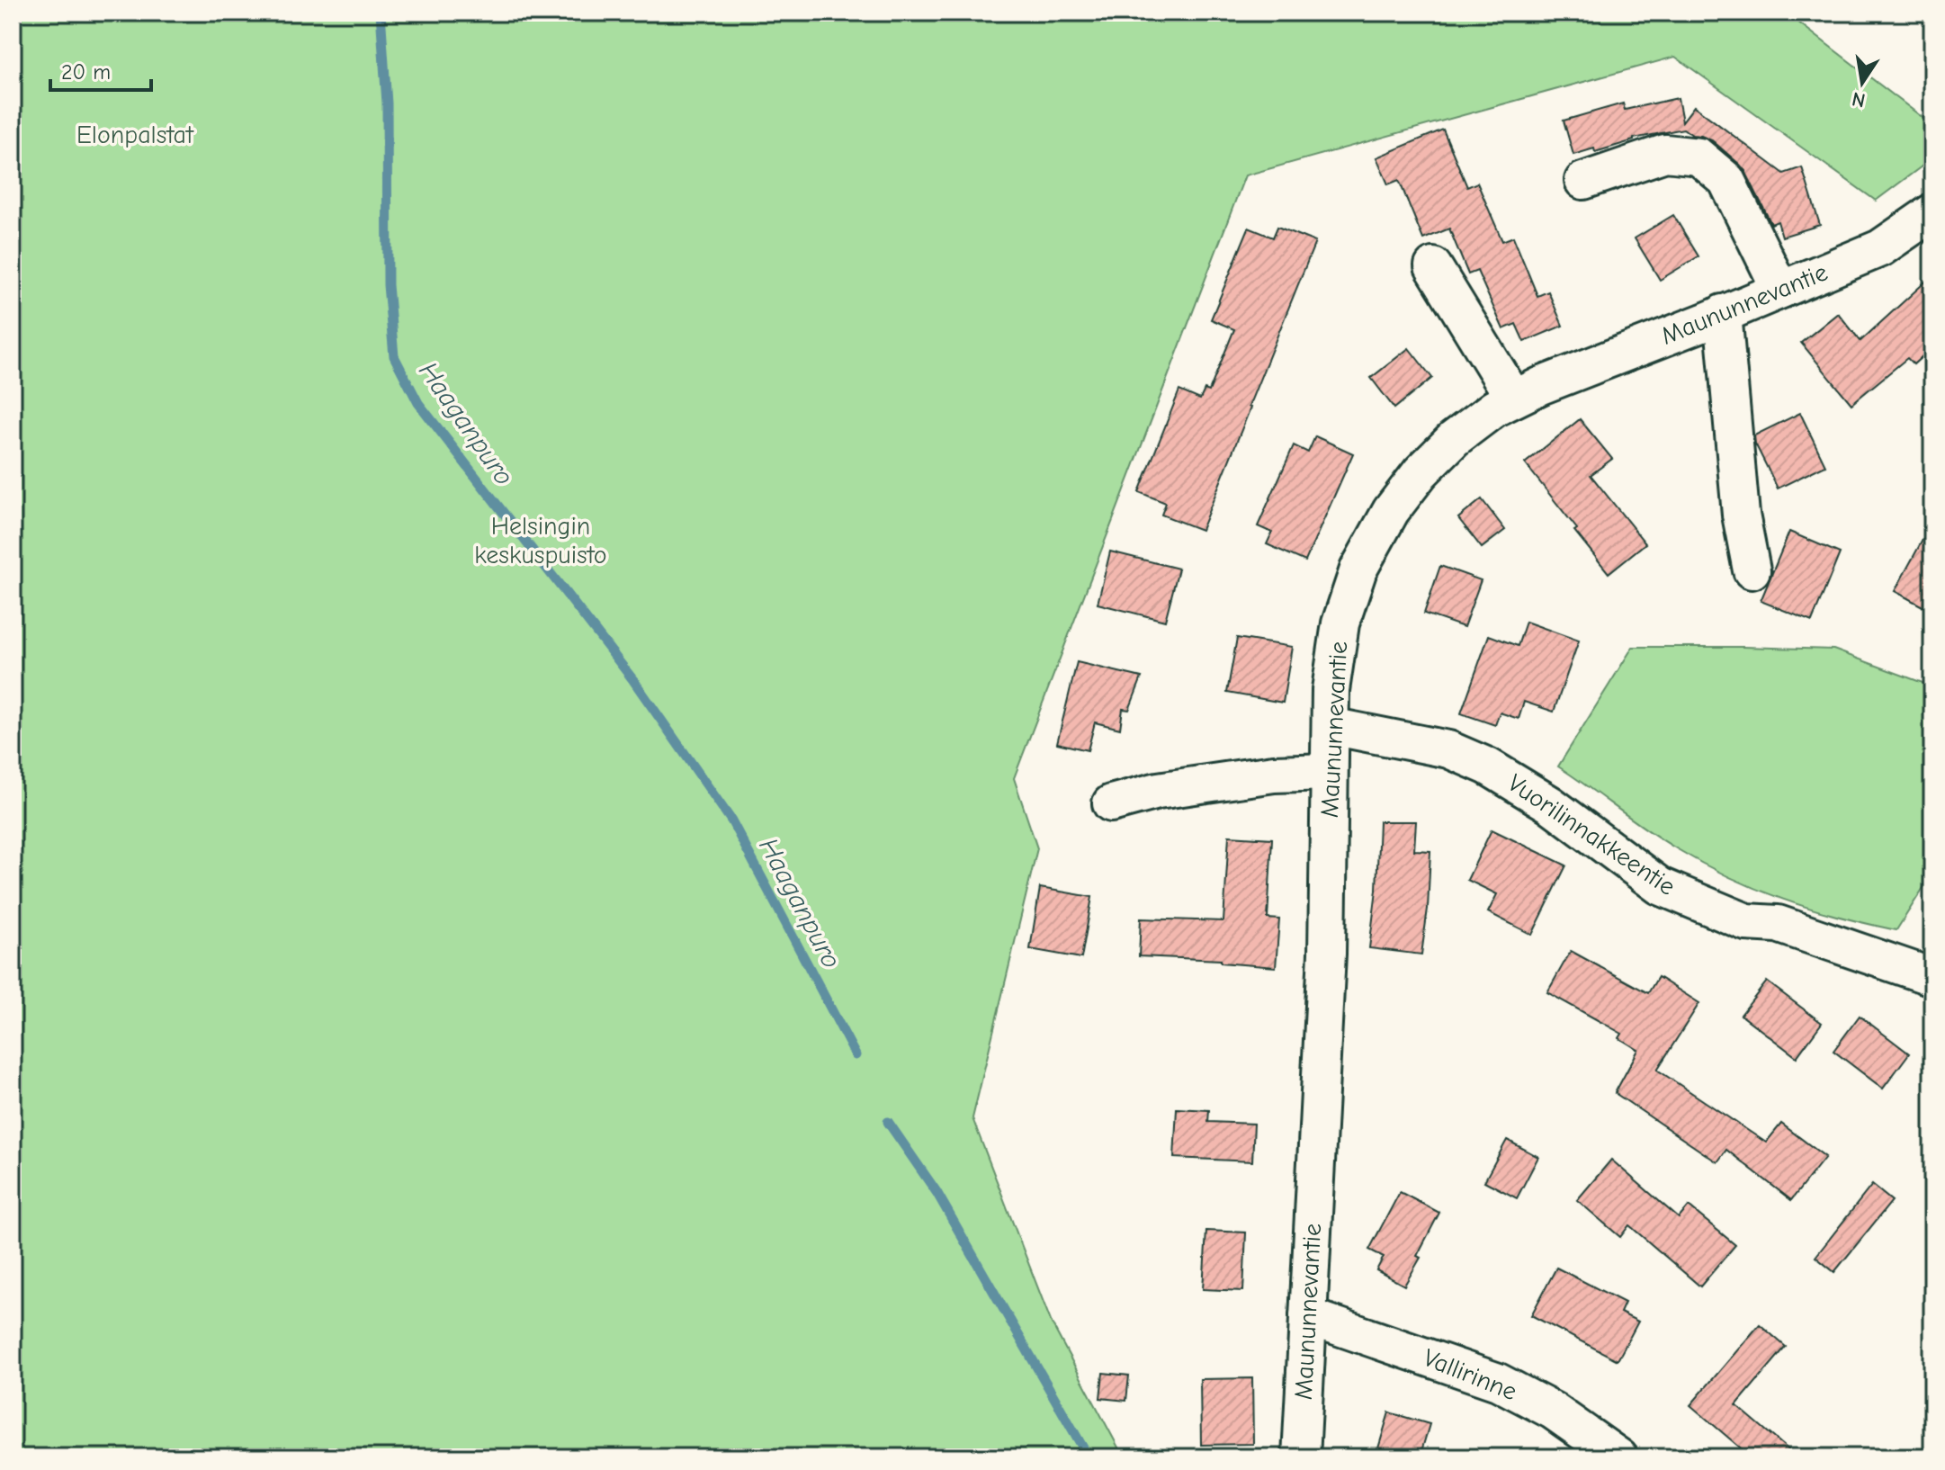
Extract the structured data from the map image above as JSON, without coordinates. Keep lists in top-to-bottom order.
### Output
{
  "streets": {
    "street": ["Maununnevantie", "Vuorilinnakkeentie", "Vallirinne"]
  },
  "crossings": [
    ["Maununnevantie", "Vuorilinnakkeentie"],
    ["Maununnevantie", "Vallirinne"]
  ],
  "water": ["Haaganpuro"],
  "parks": ["Elonpalstat", "Helsingin keskuspuisto"],
  "scale_bar": "20 m",
  "north": "bottom"
}
